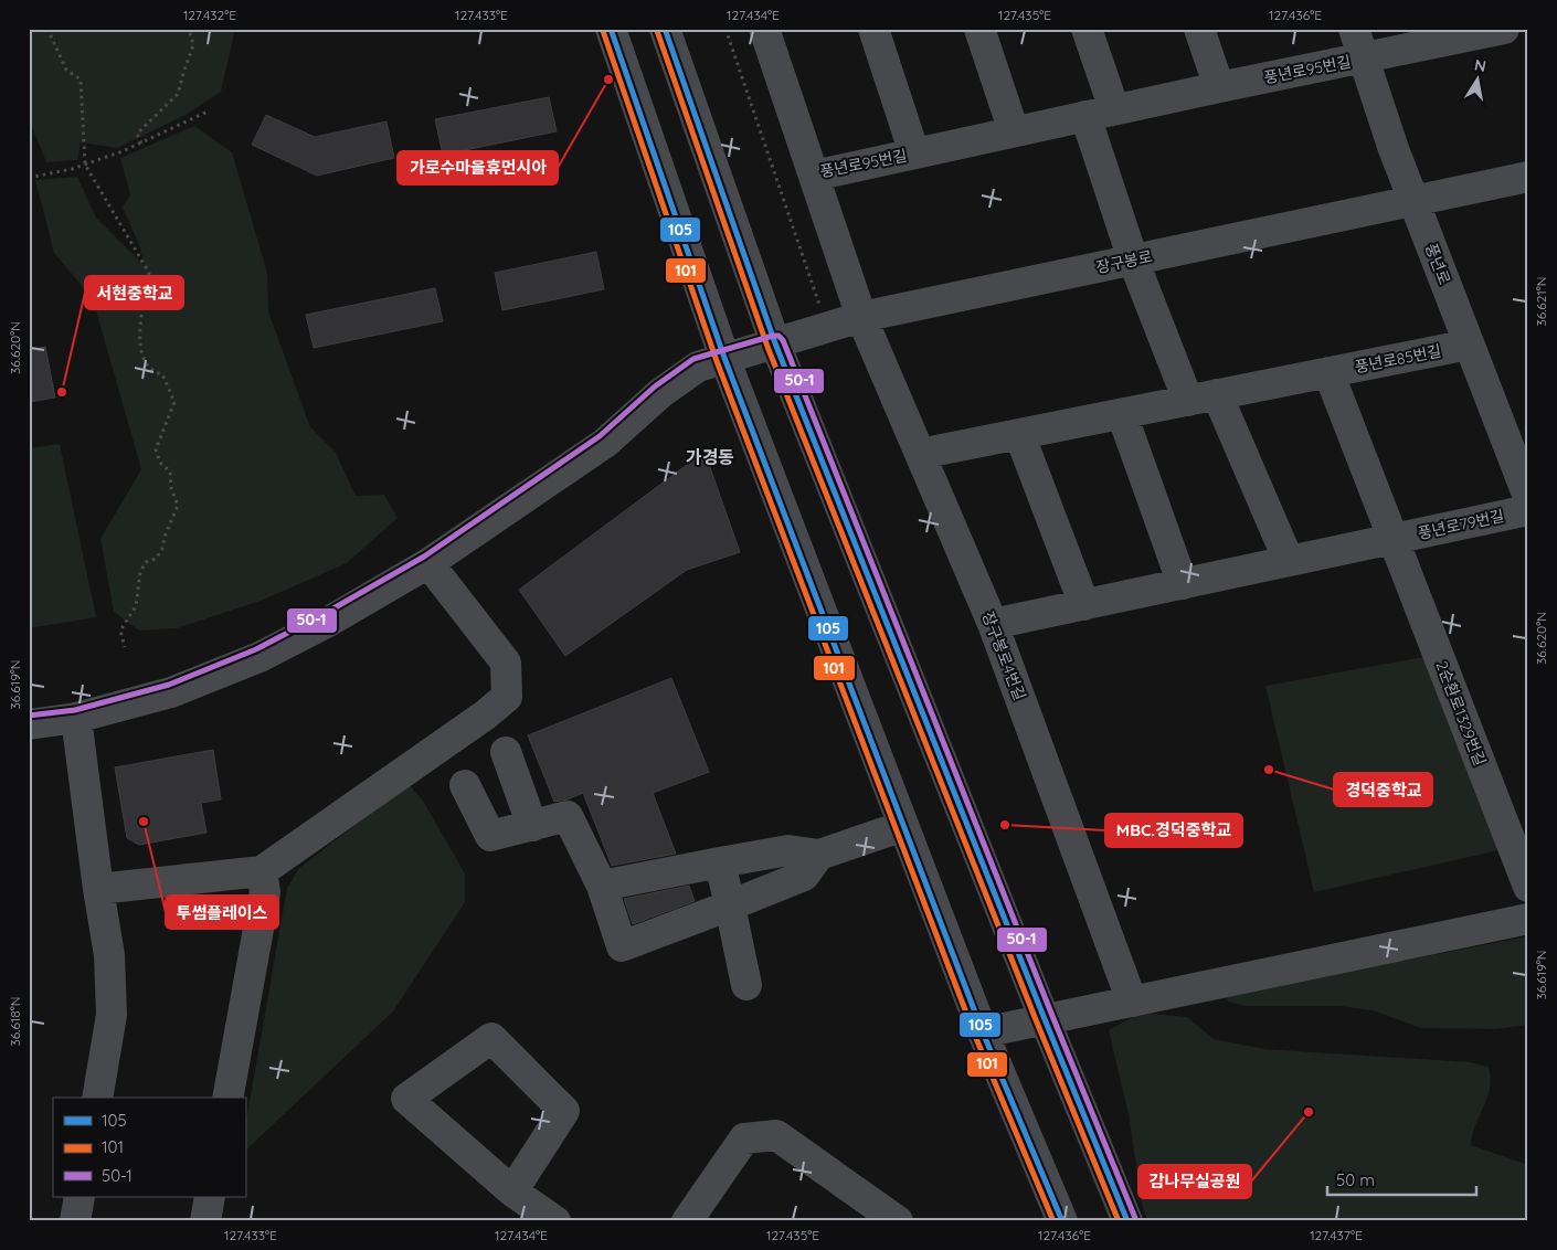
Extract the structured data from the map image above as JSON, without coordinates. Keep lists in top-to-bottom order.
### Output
{
  "streets": {
    "street": [
      "풍년로95번길",
      "장구봉로",
      "풍년로",
      "풍년로85번길",
      "풍년로79번길",
      "장구봉로4번길",
      "2순환로1329번길"
    ]
  },
  "crossings": [
    ["풍년로95번길", "풍년로"],
    ["풍년로95번길", "장구봉로4번길"],
    ["장구봉로", "풍년로"],
    ["장구봉로", "장구봉로4번길"],
    ["풍년로", "풍년로85번길"],
    ["풍년로85번길", "장구봉로4번길"],
    ["풍년로79번길", "장구봉로4번길"],
    ["풍년로79번길", "2순환로1329번길"]
  ],
  "districts": ["가경동"],
  "places": [
    "가로수마을휴먼시아",
    "서현중학교",
    "경덕중학교",
    "투썸플레이스",
    "MBC.경덕중학교",
    "감나무실공원"
  ],
  "lines": ["transit line 105", "transit line 101", "transit line 50-1"],
  "legend": ["105", "101", "50-1"],
  "scale_bar": "50 m",
  "north": "top",
  "coordinates": [
    "127.432°E",
    "127.433°E",
    "127.434°E",
    "127.435°E",
    "127.436°E",
    "36.621°N",
    "36.620°N",
    "36.619°N",
    "36.618°N",
    "127.437°E"
  ]
}
